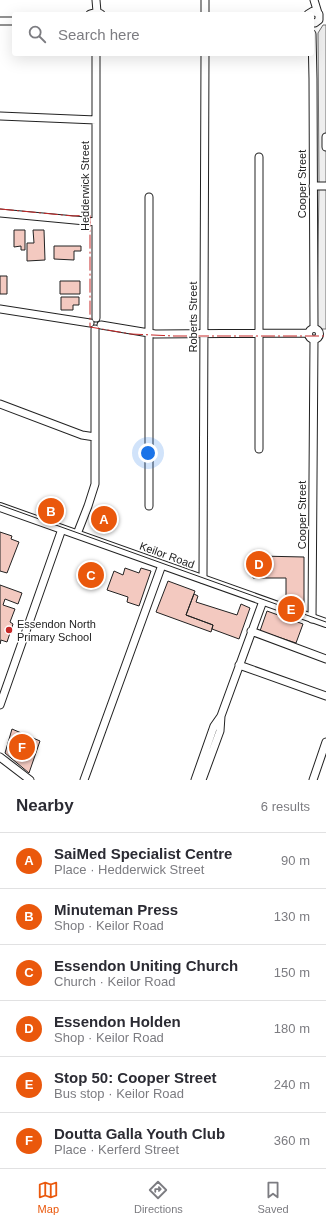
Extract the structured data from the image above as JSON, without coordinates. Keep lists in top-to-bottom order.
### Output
{
  "streets": {
    "main road": ["Keilor Road"],
    "street": ["Cooper Street", "Hedderwick Street", "Roberts Street"]
  },
  "crossings": [
    ["Cooper Street", "Keilor Road"],
    ["Roberts Street", "Keilor Road"]
  ],
  "places": ["Essendon North Primary School"],
  "page": {
    "search": "Search here",
    "pins": [
      "B",
      "A",
      "D",
      "C",
      "E",
      "F"
    ],
    "heading": ["Nearby", "6 results"],
    "list": [
      {
        "mark": "A",
        "name": "SaiMed Specialist Centre",
        "note": "Place · Hedderwick Street",
        "value": "90 m"
      },
      {
        "mark": "B",
        "name": "Minuteman Press",
        "note": "Shop · Keilor Road",
        "value": "130 m"
      },
      {
        "mark": "C",
        "name": "Essendon Uniting Church",
        "note": "Church · Keilor Road",
        "value": "150 m"
      },
      {
        "mark": "D",
        "name": "Essendon Holden",
        "note": "Shop · Keilor Road",
        "value": "180 m"
      },
      {
        "mark": "E",
        "name": "Stop 50: Cooper Street",
        "note": "Bus stop · Keilor Road",
        "value": "240 m"
      },
      {
        "mark": "F",
        "name": "Doutta Galla Youth Club",
        "note": "Place · Kerferd Street",
        "value": "360 m"
      }
    ],
    "nav": ["Map", "Directions", "Saved"]
  }
}
